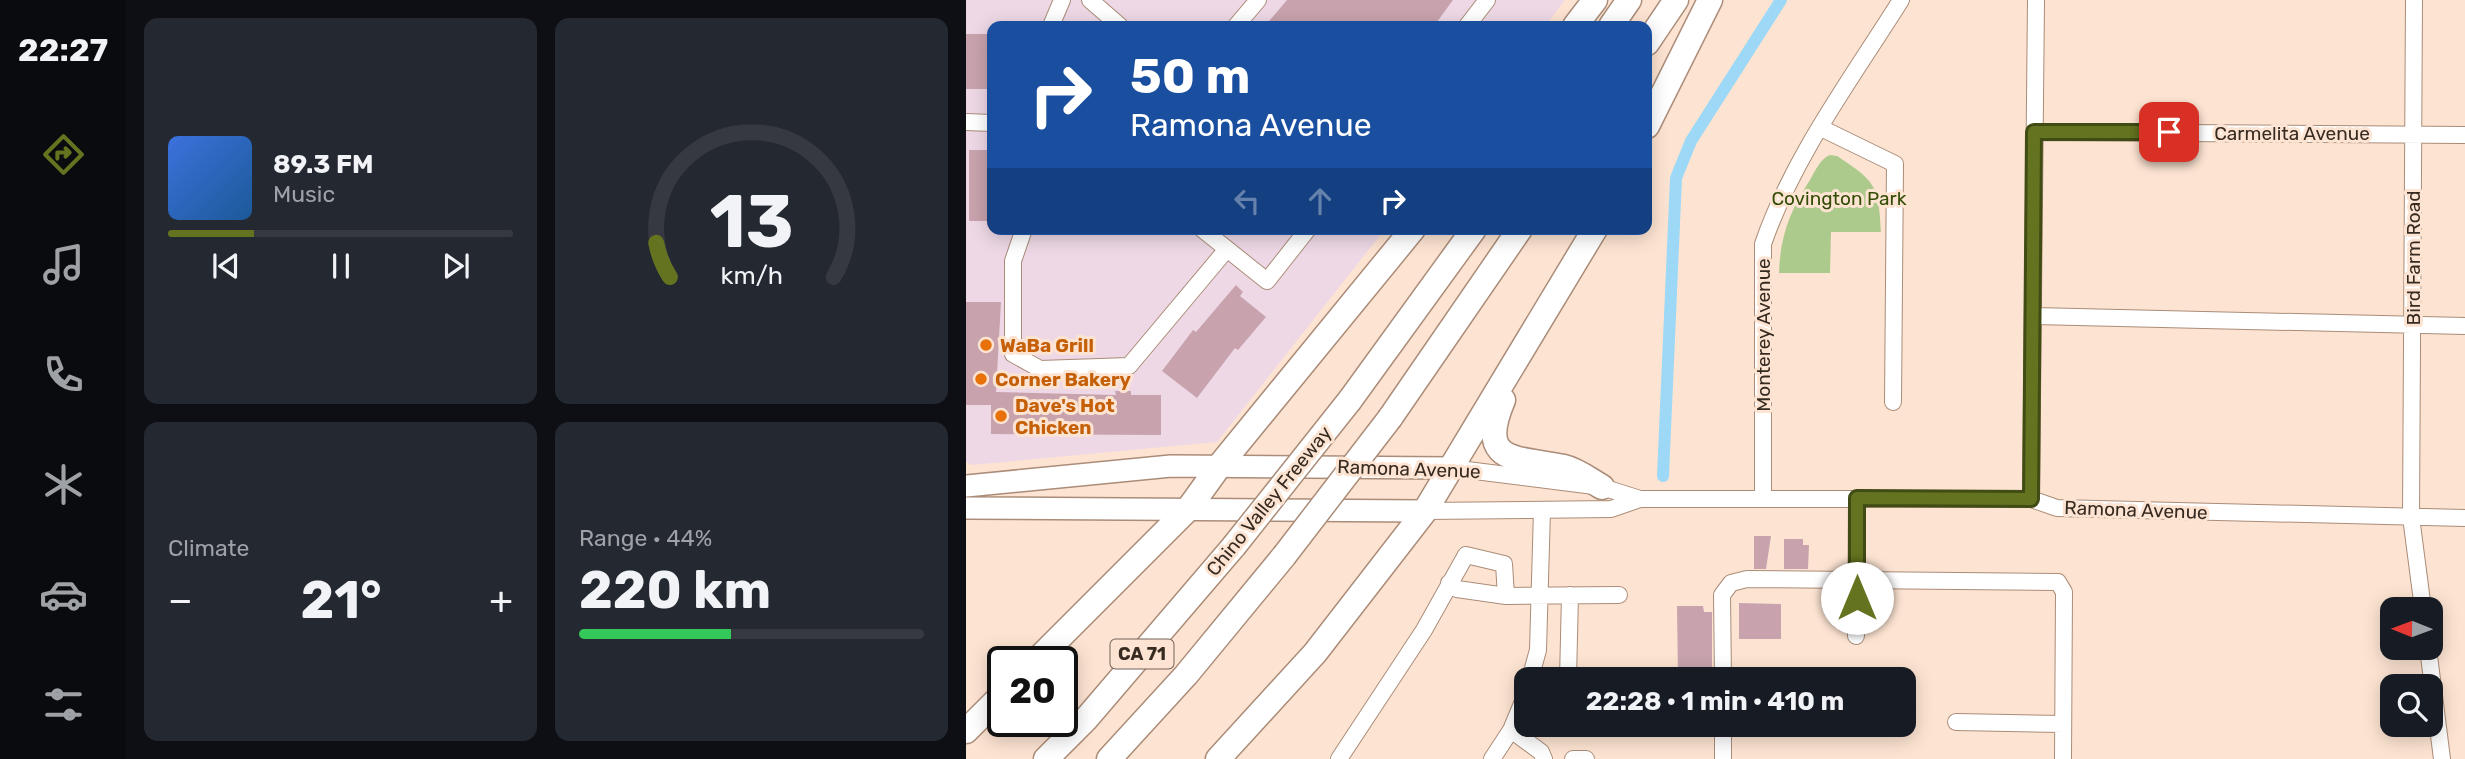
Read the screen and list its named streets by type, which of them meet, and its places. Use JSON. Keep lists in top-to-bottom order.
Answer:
{
  "streets": {
    "highway": ["Chino Valley Freeway", "CA 71"],
    "main road": ["Ramona Avenue"],
    "street": ["Carmelita Avenue", "Bird Farm Road", "Monterey Avenue"]
  },
  "crossings": [
    ["Carmelita Avenue", "Bird Farm Road"],
    ["Bird Farm Road", "Ramona Avenue"],
    ["Monterey Avenue", "Ramona Avenue"]
  ],
  "parks": ["Covington Park"],
  "places": ["WaBa Grill", "Corner Bakery", "Dave's Hot Chicken"],
  "north": "left",
  "page": {
    "tabs": "22:27",
    "turn": ["50 m", "Ramona Avenue"],
    "song": ["89.3 FM", "Music"],
    "tile": [
      "Climate",
      ["Range · 44%", "220 km"]
    ],
    "heat": ["−", "21°", "+"],
    "limit": "20",
    "trip": "22:28 · 1 min · 410 m",
    "gauge": ["13", "km/h"]
  }
}
